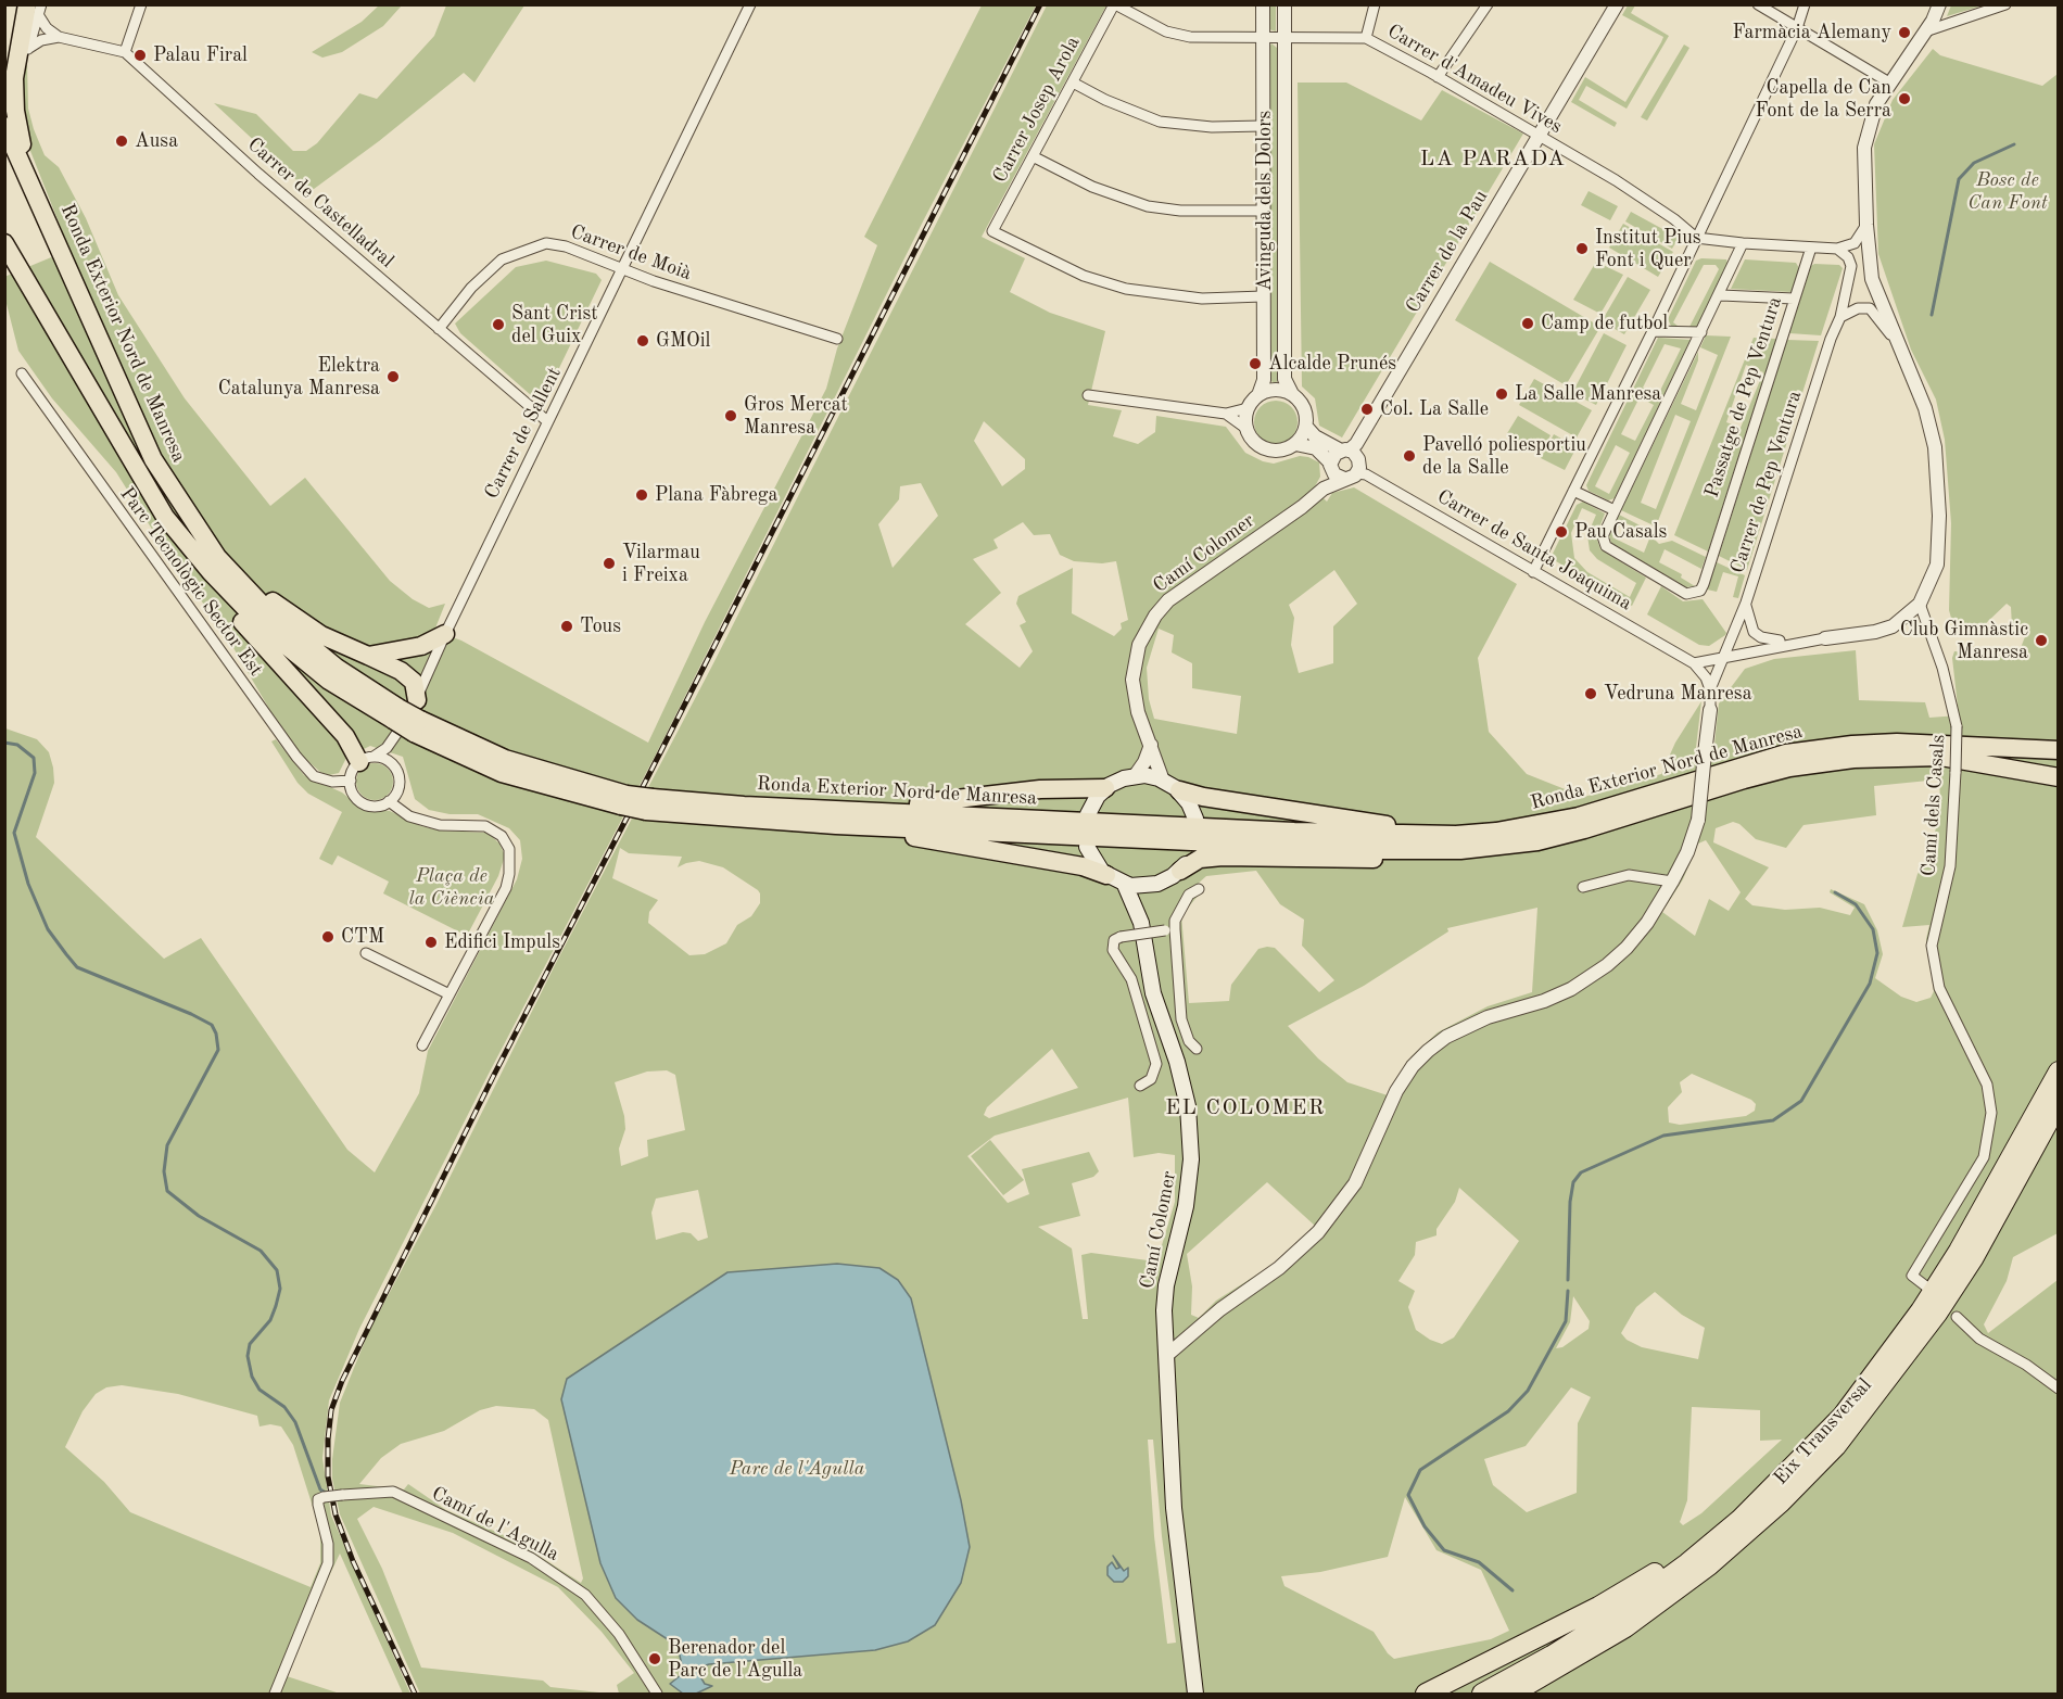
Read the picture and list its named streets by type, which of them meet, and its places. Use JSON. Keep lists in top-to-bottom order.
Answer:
{
  "streets": {
    "highway": ["Ronda Exterior Nord de Manresa", "Eix Transversal"],
    "main road": ["Camí Colomer"],
    "street": [
      "Carrer d'Amadeu Vives",
      "Carrer Josep Arola",
      "Avinguda dels Dolors",
      "Carrer de Castelladral",
      "Carrer de la Pau",
      "Carrer de Moià",
      "Passatge de Pep Ventura",
      "Carrer de Sallent",
      "Carrer de Pep Ventura",
      "Carrer de Santa Joaquima",
      "Parc Tecnològic Sector Est",
      "Camí dels Casals",
      "Camí de l'Agulla"
    ]
  },
  "crossings": [
    ["Carrer d'Amadeu Vives", "Carrer Josep Arola"],
    ["Carrer d'Amadeu Vives", "Avinguda dels Dolors"],
    ["Carrer d'Amadeu Vives", "Carrer de la Pau"],
    ["Carrer Josep Arola", "Avinguda dels Dolors"],
    ["Carrer de Castelladral", "Carrer de Moià"],
    ["Carrer de Castelladral", "Carrer de Sallent"],
    ["Carrer de la Pau", "Carrer de Santa Joaquima"],
    ["Carrer de la Pau", "Camí Colomer"],
    ["Carrer de Moià", "Carrer de Sallent"],
    ["Ronda Exterior Nord de Manresa", "Carrer de Sallent"],
    ["Carrer de Sallent", "Parc Tecnològic Sector Est"],
    ["Carrer de Pep Ventura", "Carrer de Santa Joaquima"],
    ["Carrer de Santa Joaquima", "Camí Colomer"]
  ],
  "districts": ["LA PARADA", "EL COLOMER"],
  "parks": ["Bosc de Can Font", "Plaça de la Ciència", "Parc de l'Agulla"],
  "places": [
    "Farmàcia Alemany",
    "Palau Firal",
    "Capella de Can Font de la Serra",
    "Ausa",
    "Institut Pius Font i Quer",
    "Camp de futbol",
    "Sant Crist del Guix",
    "GMOil",
    "Alcalde Prunés",
    "Elektra Catalunya Manresa",
    "La Salle Manresa",
    "Col. La Salle",
    "Gros Mercat Manresa",
    "Pavelló poliesportiu de la Salle",
    "Plana Fàbrega",
    "Pau Casals",
    "Vilarmau i Freixa",
    "Tous",
    "Club Gimnàstic Manresa",
    "Vedruna Manresa",
    "CTM",
    "Edifici Impuls",
    "Berenador del Parc de l'Agulla"
  ]
}
